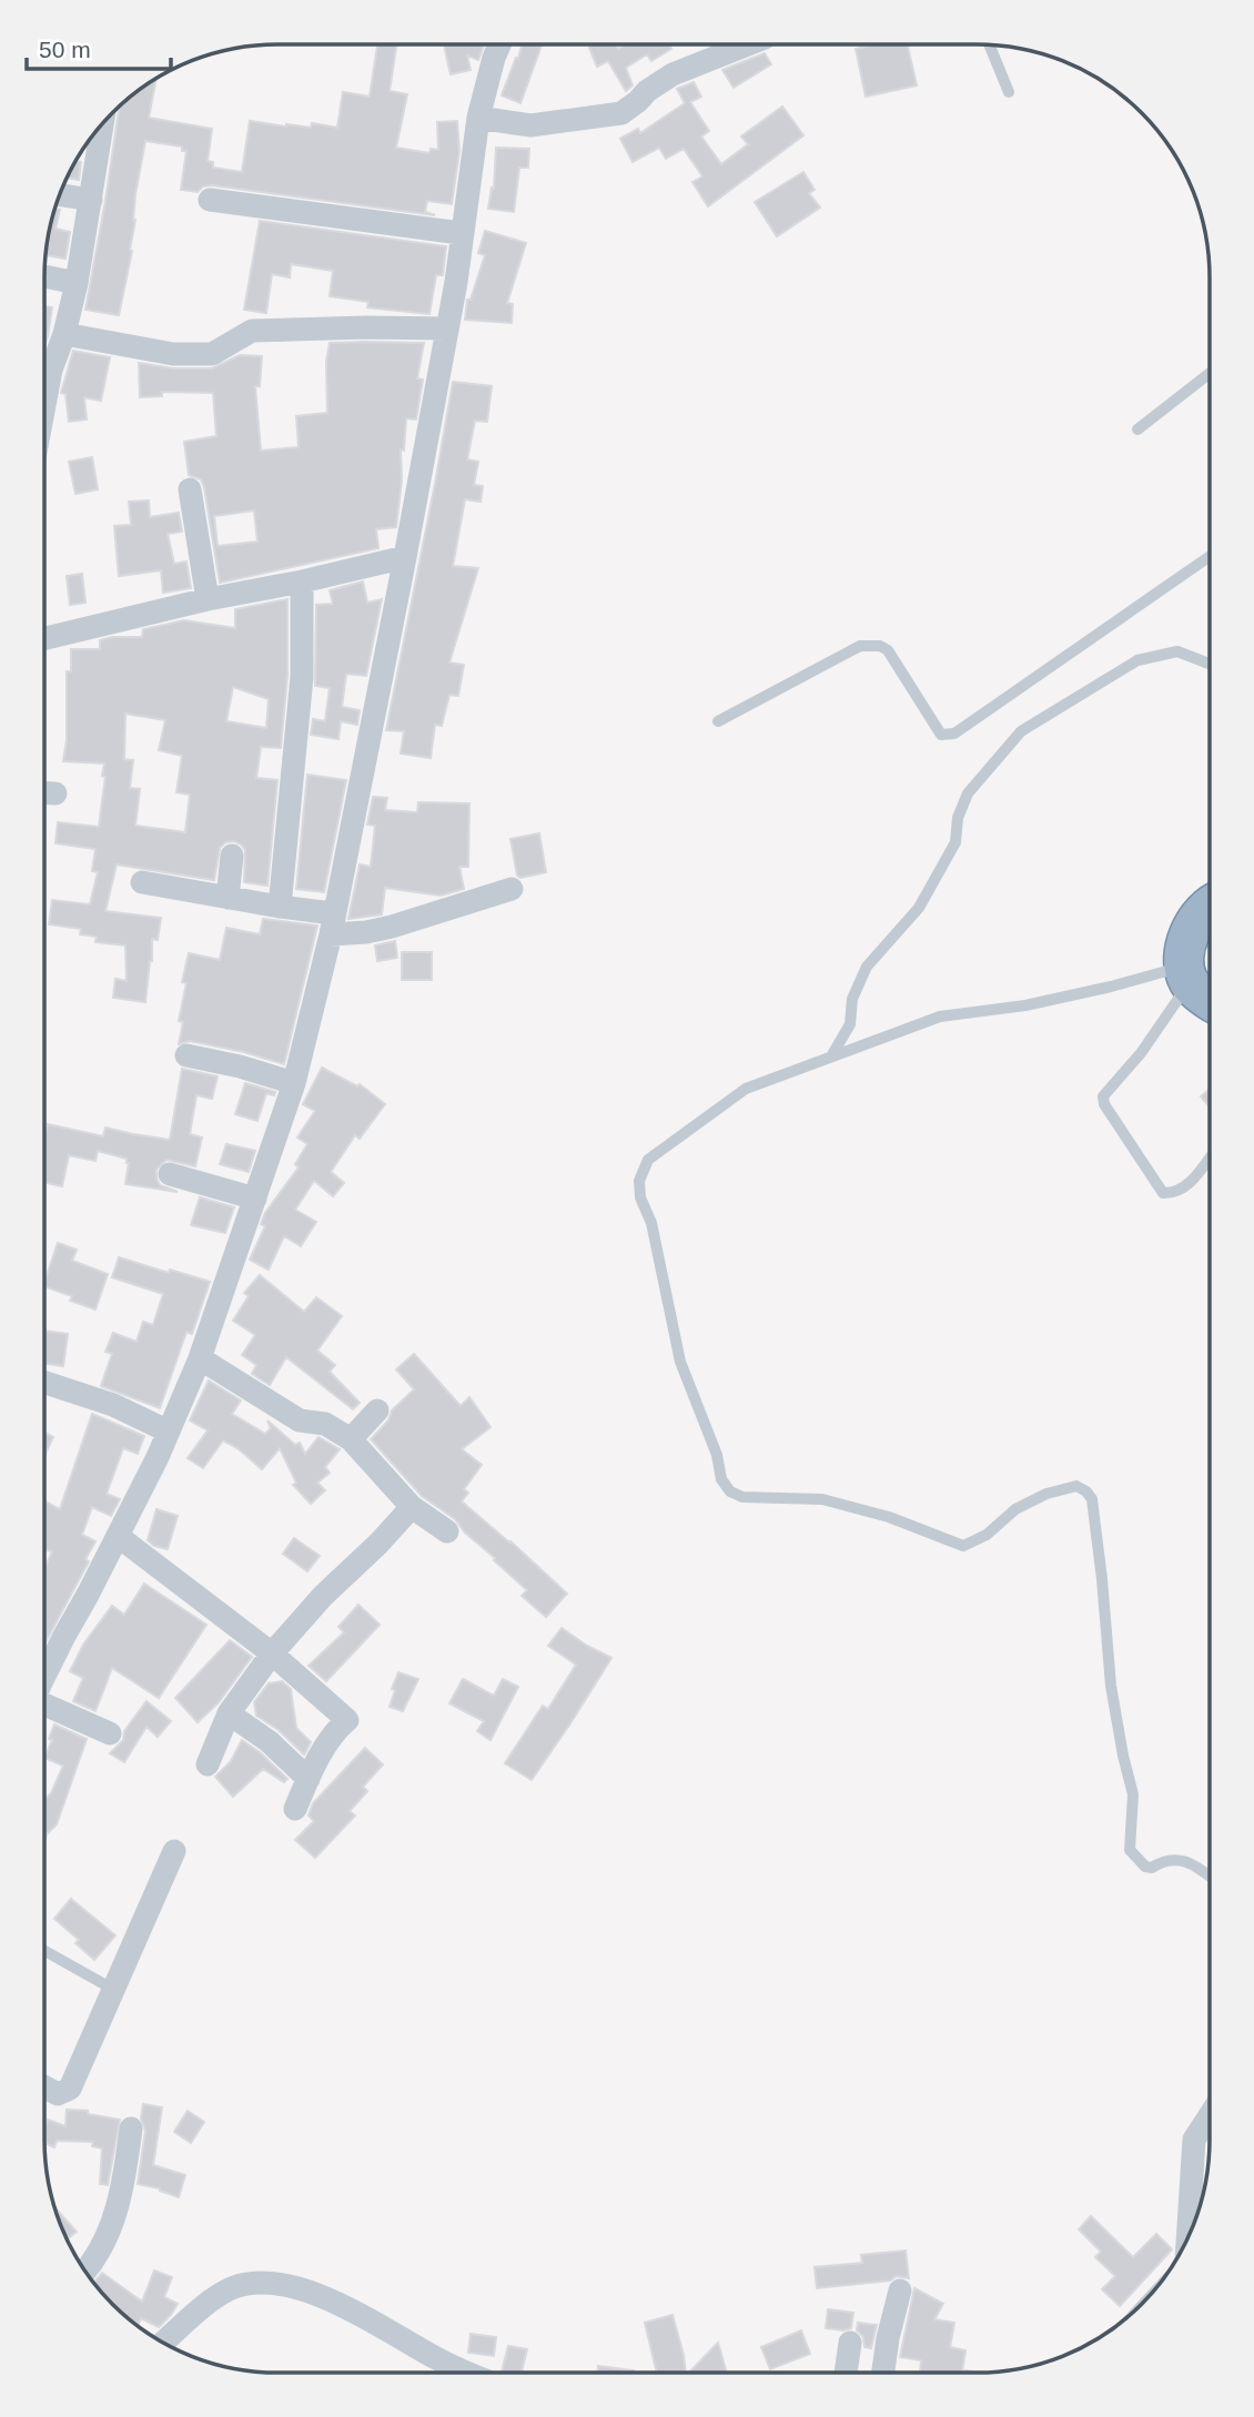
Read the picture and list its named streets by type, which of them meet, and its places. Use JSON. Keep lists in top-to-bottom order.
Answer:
{
  "scale_bar": "50 m"
}
